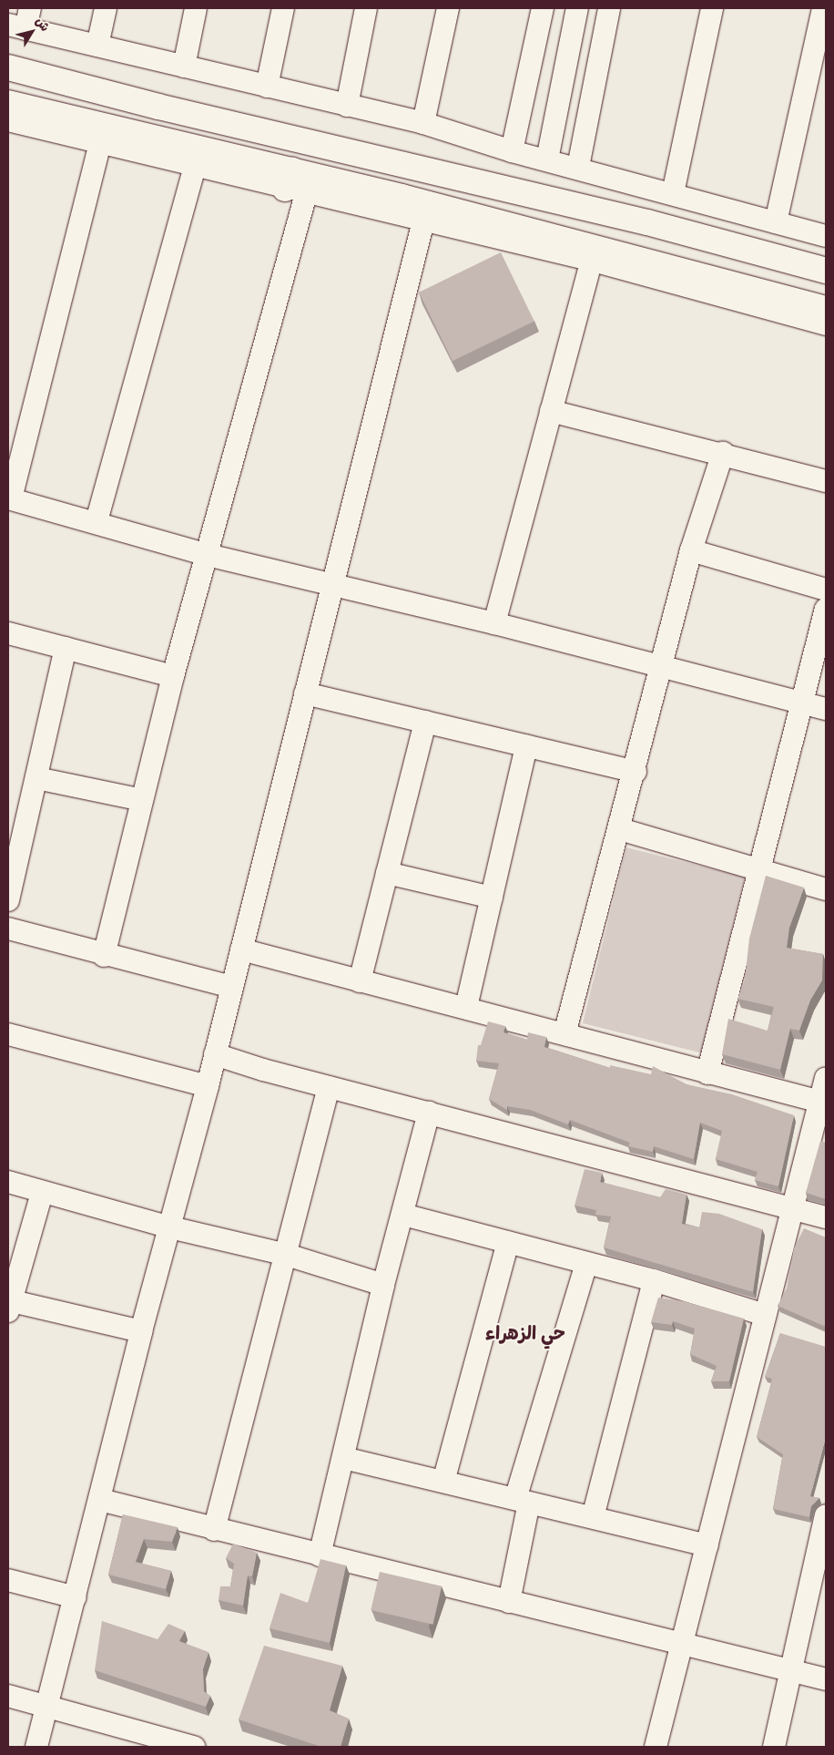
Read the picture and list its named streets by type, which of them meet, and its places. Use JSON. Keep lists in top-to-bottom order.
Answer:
{
  "districts": ["حي الزهراء"],
  "north": "top right"
}
